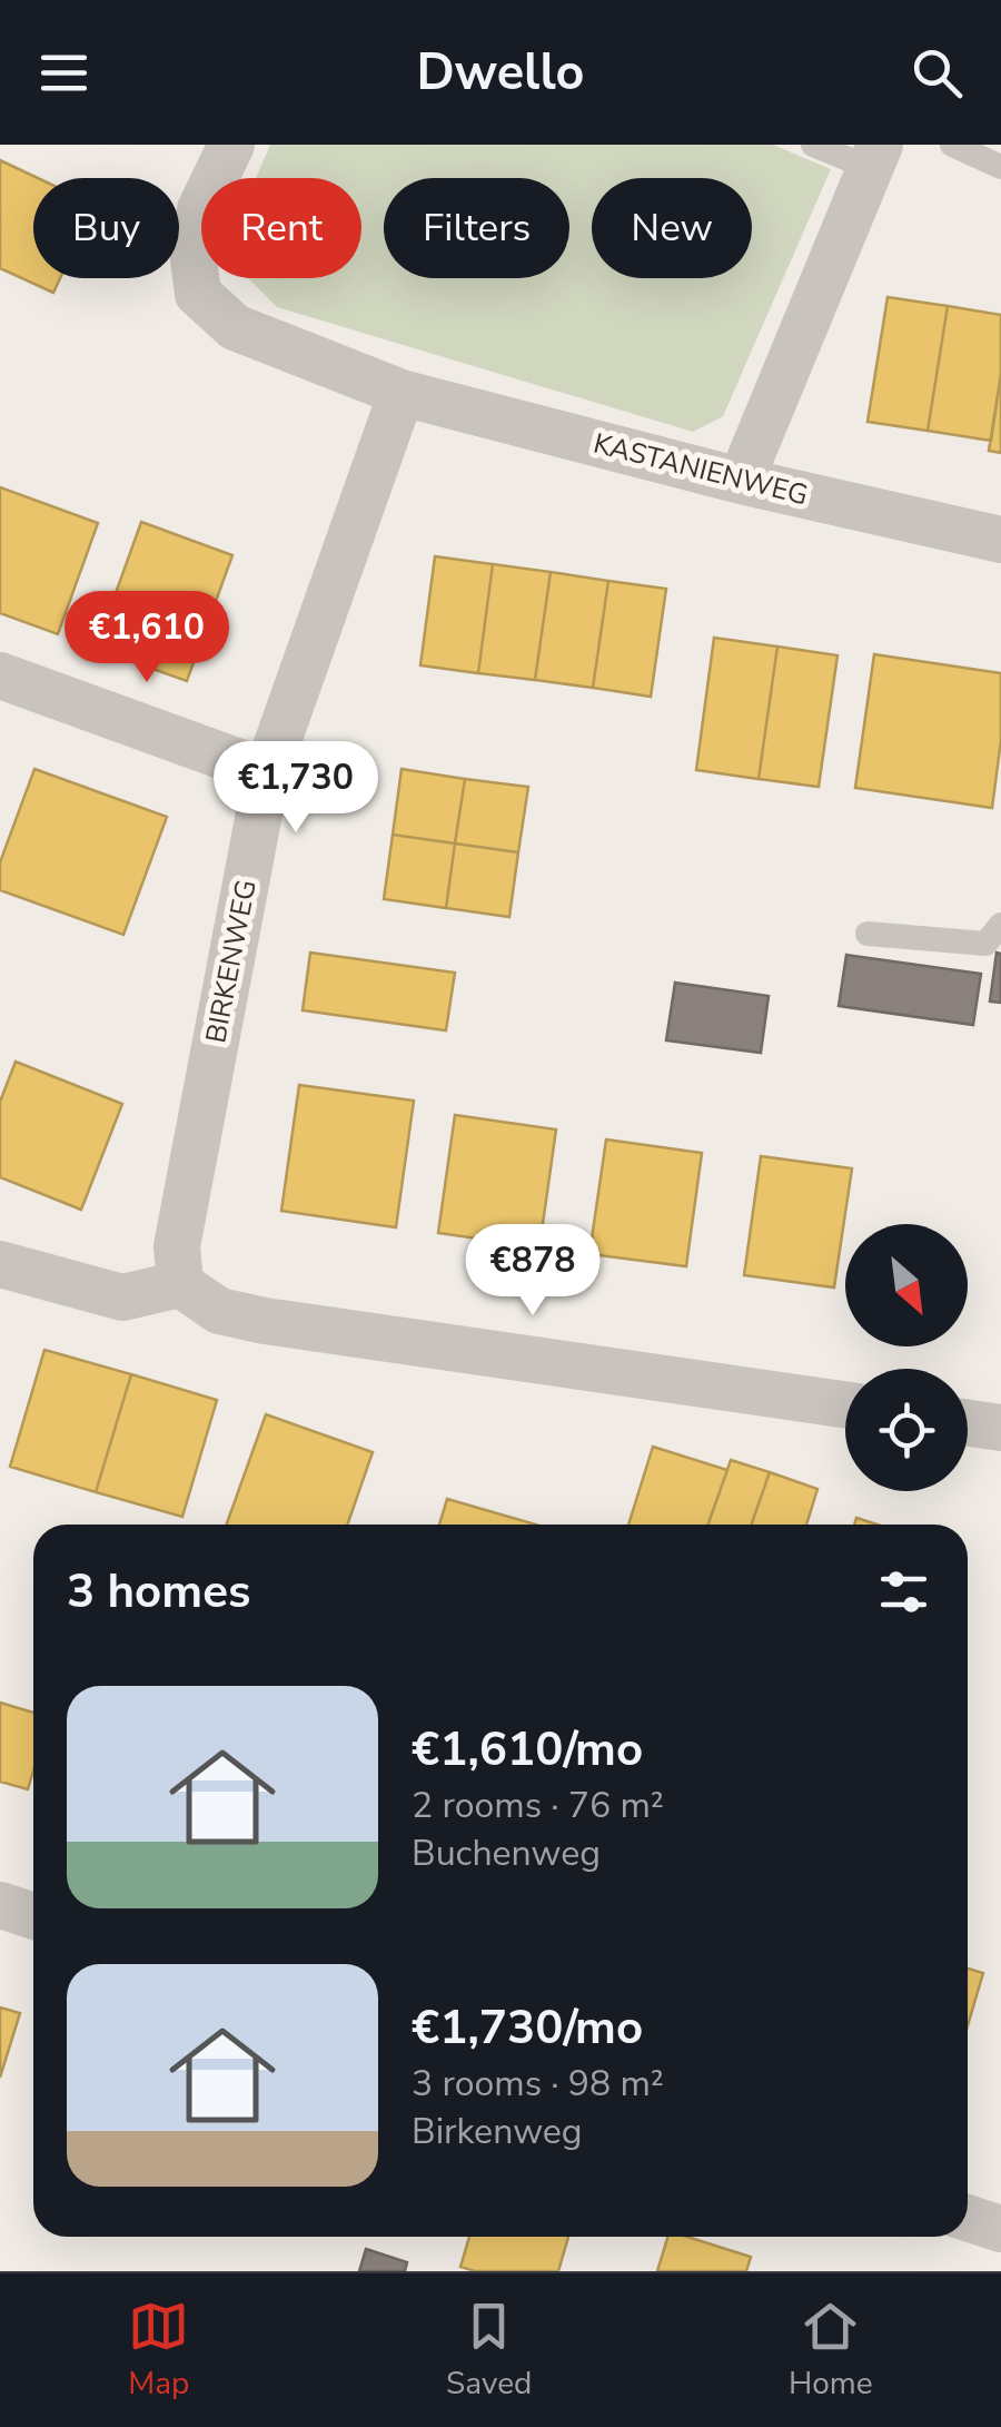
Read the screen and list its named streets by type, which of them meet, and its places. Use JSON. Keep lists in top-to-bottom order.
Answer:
{
  "streets": {
    "street": ["KASTANIENWEG", "BIRKENWEG"]
  },
  "crossings": [
    ["KASTANIENWEG", "BIRKENWEG"]
  ],
  "north": "bottom right",
  "page": {
    "header": "Dwello",
    "chip": [
      "Buy",
      "Rent",
      "Filters",
      "New"
    ],
    "price": ["€1,610", "€1,730", "€878"],
    "heading": "3 homes",
    "list": [
      {
        "name": "€1,610/mo",
        "note": "2 rooms · 76 m² · Buchenweg"
      },
      {
        "name": "€1,730/mo",
        "note": "3 rooms · 98 m² · Birkenweg"
      }
    ],
    "tabs": ["Map", "Saved", "Home"]
  }
}
